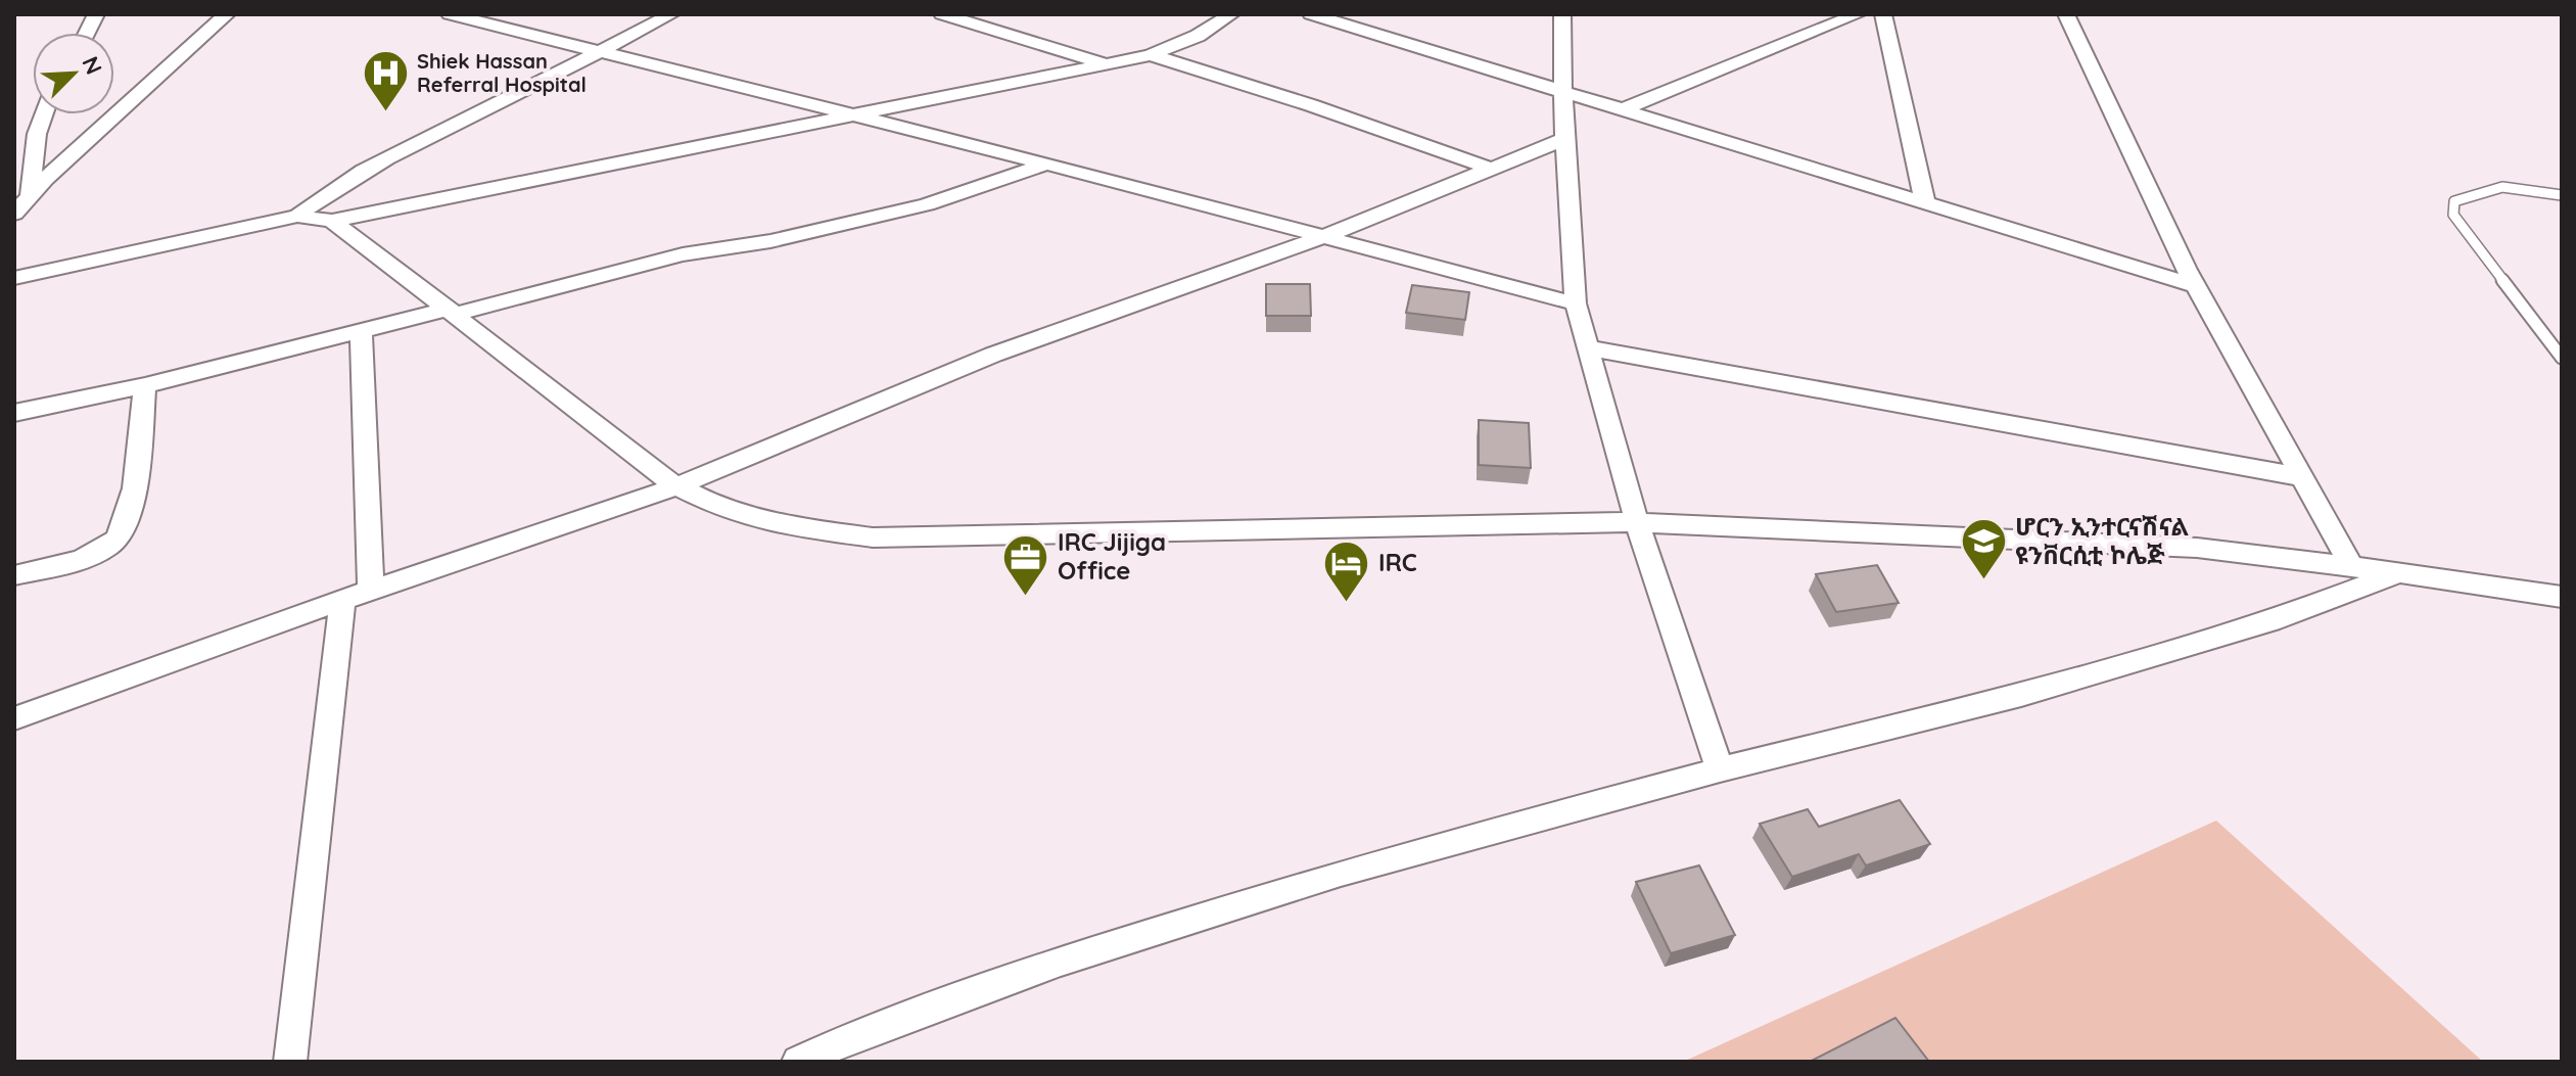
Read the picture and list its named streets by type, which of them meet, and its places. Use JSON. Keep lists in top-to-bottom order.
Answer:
{
  "places": {
    "hospital": ["Shiek Hassan Referral Hospital"],
    "school or university": ["ሆርን ኢንተርናሽናል ዩንቨርሲቲ ኮሌጅ"],
    "office": ["IRC Jijiga Office"],
    "hotel": ["IRC"]
  },
  "north": "top right"
}
